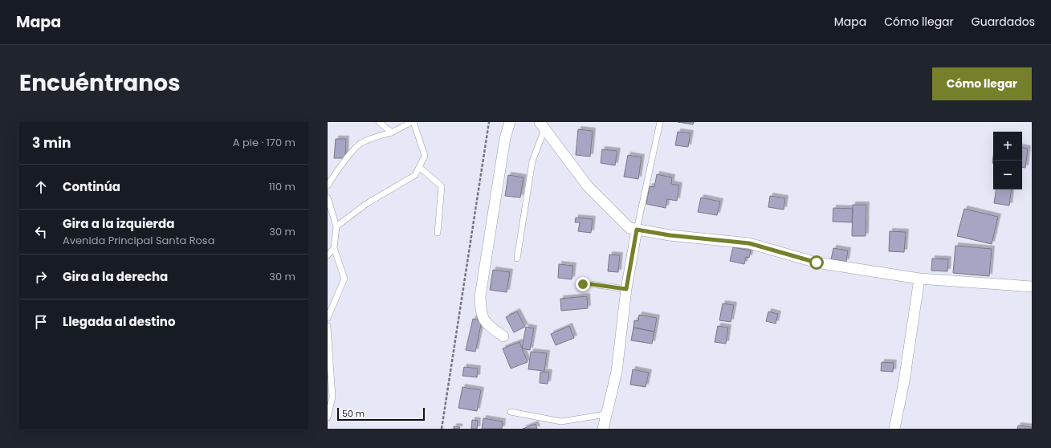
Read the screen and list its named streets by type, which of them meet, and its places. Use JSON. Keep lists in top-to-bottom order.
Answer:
{
  "scale_bar": "50 m",
  "page": {
    "header": "Mapa",
    "nav": ["Mapa", "Cómo llegar", "Guardados"],
    "title": "Encuéntranos",
    "buttons": "Cómo llegar",
    "heading": ["3 min", "A pie · 170 m"],
    "map_buttons": ["+", "−"],
    "list": [
      ["Continúa", "110 m"],
      ["Gira a la izquierda", "Avenida Principal Santa Rosa", "30 m"],
      ["Gira a la derecha", "30 m"],
      "Llegada al destino"
    ],
    "scale": "50 m"
  }
}
